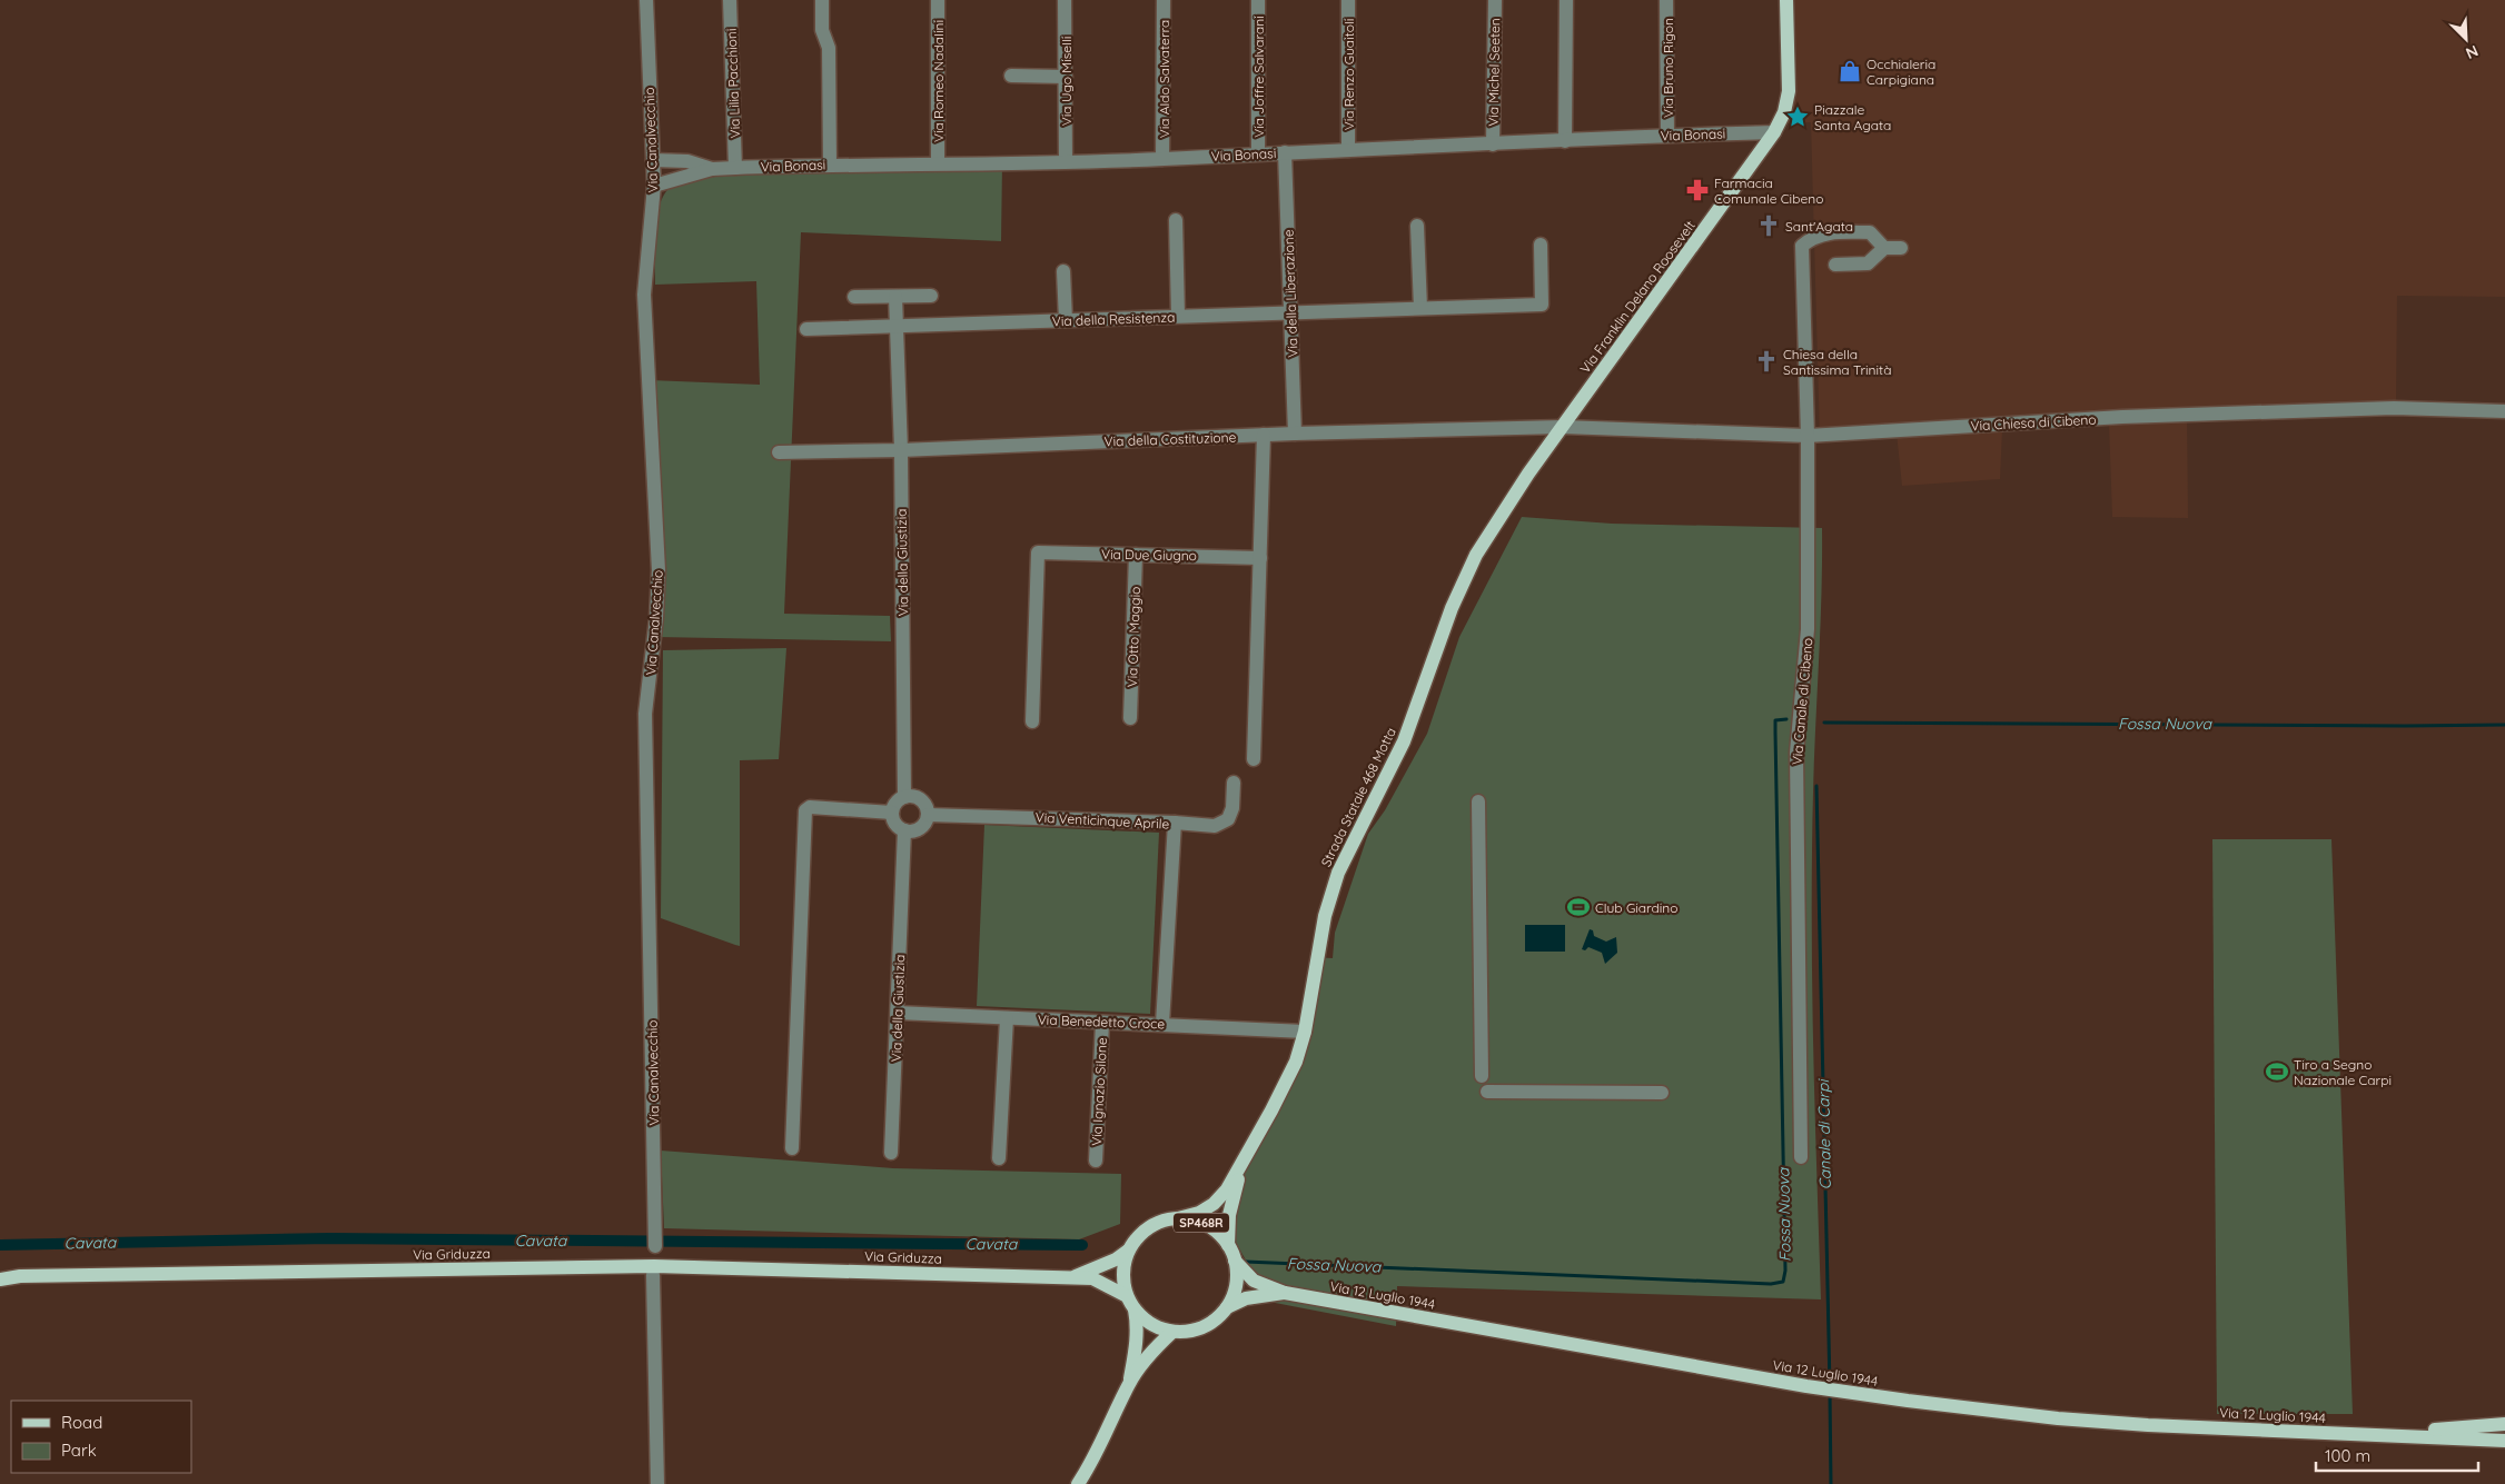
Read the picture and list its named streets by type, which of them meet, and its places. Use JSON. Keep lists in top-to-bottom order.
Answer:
{
  "streets": {
    "main road": [
      "Via Franklin Delano Roosevelt",
      "Strada Statale 468 Motta",
      "SP468R",
      "Via Griduzza",
      "Via 12 Luglio 1944"
    ],
    "street": [
      "Via Bruno Rigon",
      "Via Michel Seeten",
      "Via Renzo Guaitoli",
      "Via Joffre Salvarani",
      "Via Aldo Salvaterra",
      "Via Romeo Nadalini",
      "Via Ugo Miselli",
      "Via Lilia Pacchioni",
      "Via Bonasi",
      "Via Canalvecchio",
      "Via della Liberazione",
      "Via della Resistenza",
      "Via Chiesa di Cibeno",
      "Via della Costituzione",
      "Via Due Giugno",
      "Via della Giustizia",
      "Via Otto Maggio",
      "Via Canale di Cibeno",
      "Via Venticinque Aprile",
      "Via Benedetto Croce",
      "Via Ignazio Silone"
    ]
  },
  "crossings": [
    ["Via Bruno Rigon", "Via Bonasi"],
    ["Via Michel Seeten", "Via Bonasi"],
    ["Via Renzo Guaitoli", "Via Bonasi"],
    ["Via Joffre Salvarani", "Via Bonasi"],
    ["Via Aldo Salvaterra", "Via Bonasi"],
    ["Via Romeo Nadalini", "Via Bonasi"],
    ["Via Ugo Miselli", "Via Bonasi"],
    ["Via Lilia Pacchioni", "Via Bonasi"],
    ["Via Bonasi", "Via Canalvecchio"],
    ["Via Bonasi", "Via della Liberazione"],
    ["Via Bonasi", "Via Franklin Delano Roosevelt"],
    ["Via della Liberazione", "Via della Resistenza"],
    ["Via della Liberazione", "Via della Costituzione"],
    ["Via Franklin Delano Roosevelt", "Via Chiesa di Cibeno"],
    ["Via Franklin Delano Roosevelt", "Via della Costituzione"],
    ["Via Franklin Delano Roosevelt", "Strada Statale 468 Motta"],
    ["Via della Resistenza", "Via della Giustizia"],
    ["Via Chiesa di Cibeno", "Via della Costituzione"],
    ["Via Chiesa di Cibeno", "Via Canale di Cibeno"],
    ["Via Chiesa di Cibeno", "Strada Statale 468 Motta"],
    ["Via della Costituzione", "Via della Giustizia"],
    ["Via della Costituzione", "Strada Statale 468 Motta"],
    ["Via Due Giugno", "Via Otto Maggio"],
    ["Via della Giustizia", "Via Venticinque Aprile"],
    ["Via della Giustizia", "Via Benedetto Croce"],
    ["Strada Statale 468 Motta", "Via Benedetto Croce"],
    ["Via Venticinque Aprile", "Via Benedetto Croce"],
    ["Via Benedetto Croce", "Via Ignazio Silone"],
    ["SP468R", "Via Griduzza"]
  ],
  "water": ["Fossa Nuova", "Canale di Carpi", "Cavata"],
  "places": {
    "shop": ["Occhialeria Carpigiana"],
    "place": ["Piazzale Santa Agata"],
    "pharmacy": ["Farmacia Comunale Cibeno"],
    "church": ["Sant'Agata", "Chiesa della Santissima Trinità"],
    "sports": ["Club Giardino", "Tiro a Segno Nazionale Carpi"]
  },
  "legend": ["Road", "Park"],
  "scale_bar": "100 m",
  "north": "bottom right"
}
